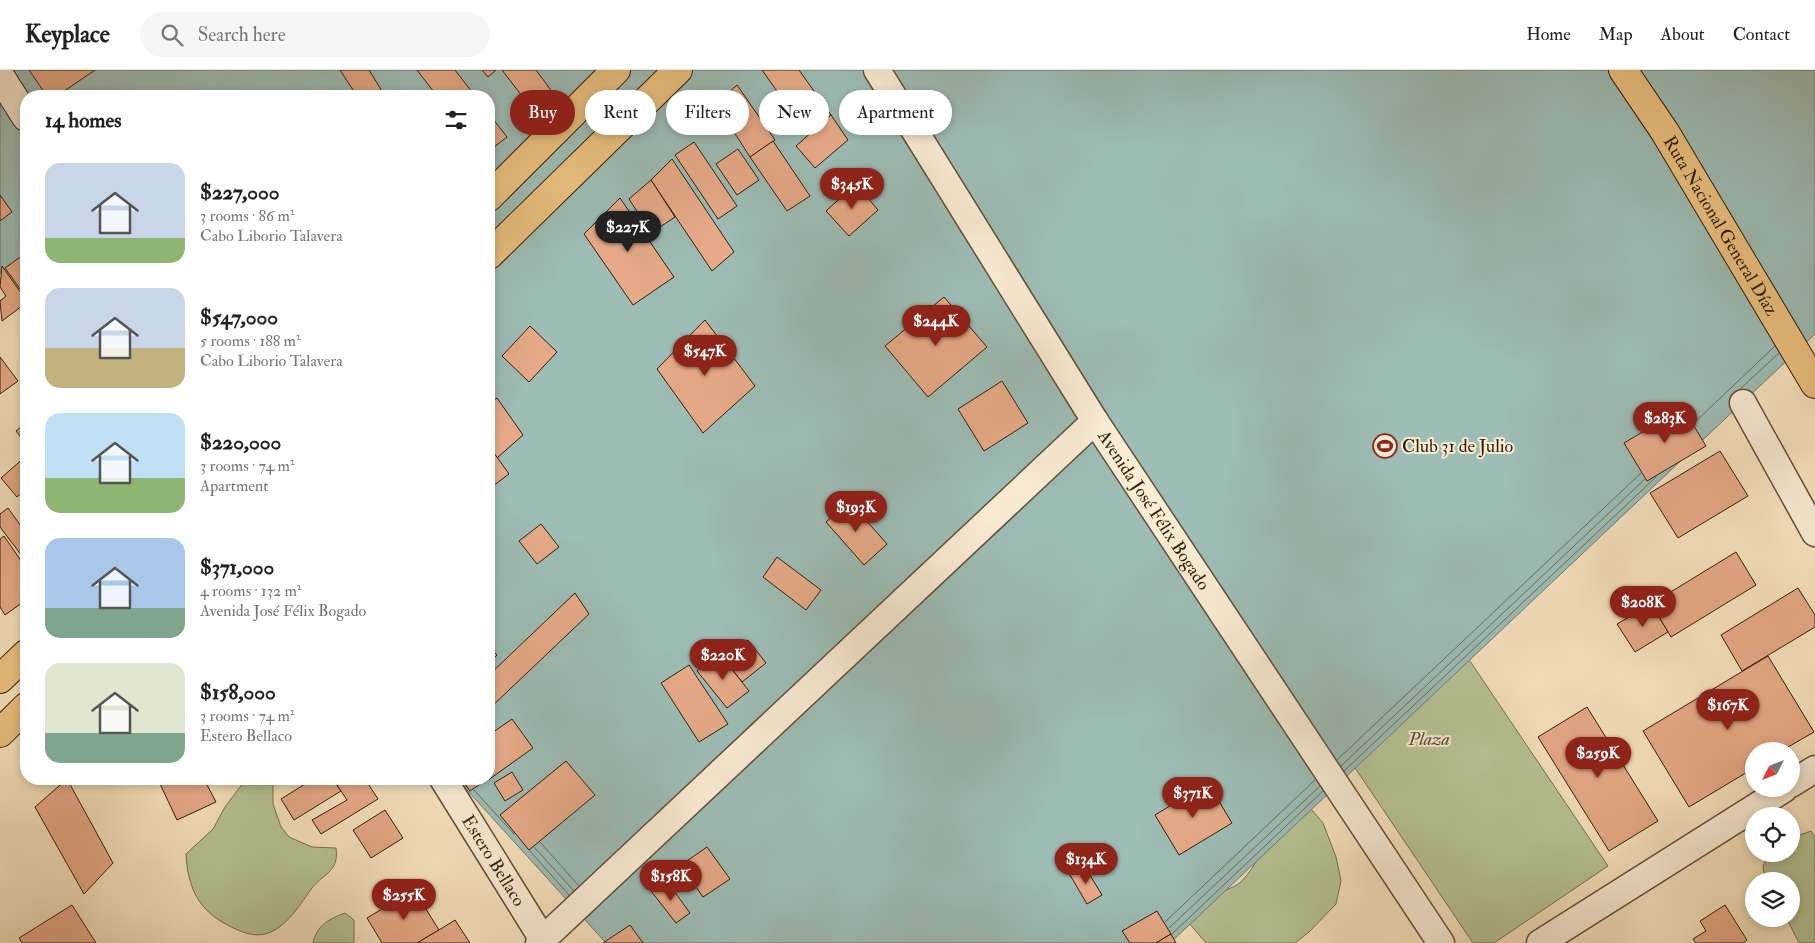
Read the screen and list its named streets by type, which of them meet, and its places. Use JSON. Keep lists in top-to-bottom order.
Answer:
{
  "streets": {
    "highway": ["Ruta Nacional General Díaz"],
    "street": ["Avenida José Félix Bogado", "Estero Bellaco"]
  },
  "parks": ["Plaza"],
  "places": {
    "sports": ["Club 31 de Julio"]
  },
  "north": "bottom left",
  "page": {
    "header": "Keyplace",
    "search": "Search here",
    "nav": [
      "Home",
      "Map",
      "About",
      "Contact"
    ],
    "chip": [
      "Buy",
      "Rent",
      "Filters",
      "New",
      "Apartment"
    ],
    "heading": "14 homes",
    "list": [
      {
        "name": "$227,000",
        "note": "3 rooms · 86 m² · Cabo Liborio Talavera"
      },
      {
        "name": "$547,000",
        "note": "5 rooms · 188 m² · Cabo Liborio Talavera"
      },
      {
        "name": "$220,000",
        "note": "3 rooms · 74 m² · Apartment"
      },
      {
        "name": "$371,000",
        "note": "4 rooms · 132 m² · Avenida José Félix Bogado"
      },
      {
        "name": "$158,000",
        "note": "3 rooms · 74 m² · Estero Bellaco"
      }
    ],
    "price": [
      "$345K",
      "$227K",
      "$244K",
      "$547K",
      "$283K",
      "$193K",
      "$208K",
      "$220K",
      "$167K",
      "$259K",
      "$371K",
      "$134K",
      "$158K",
      "$255K"
    ]
  }
}
